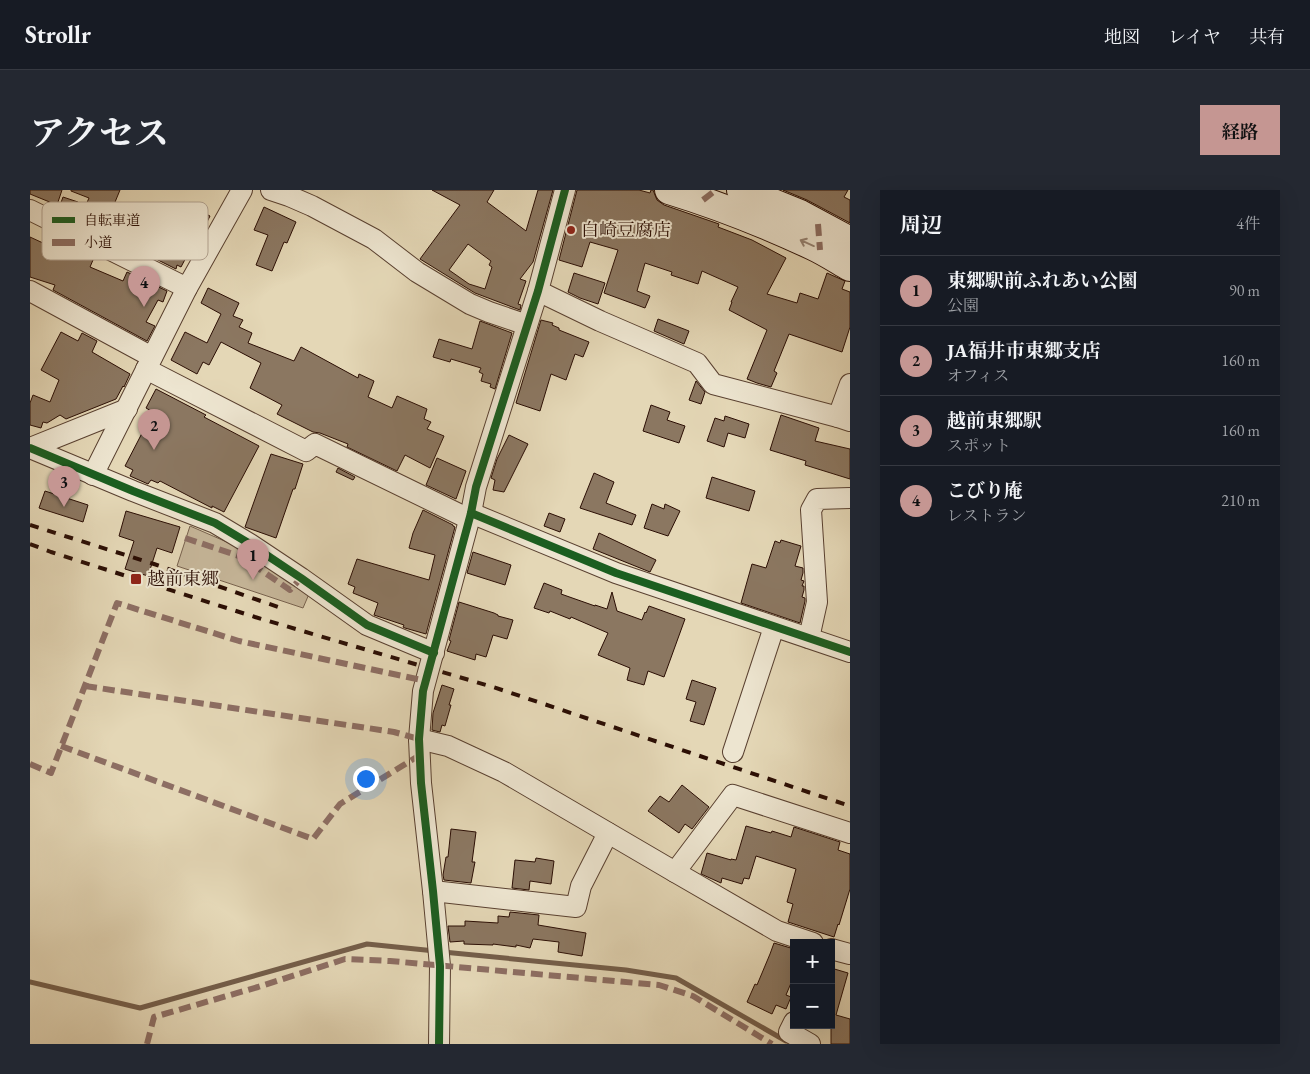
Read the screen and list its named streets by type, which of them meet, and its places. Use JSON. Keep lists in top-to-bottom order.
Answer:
{
  "places": {
    "other": ["白崎豆腐店"],
    "transit": ["越前東郷"]
  },
  "legend": ["自転車道", "小道"],
  "page": {
    "header": "Strollr",
    "nav": ["地図", "レイヤ", "共有"],
    "title": "アクセス",
    "buttons": "経路",
    "heading": ["周辺", "4件"],
    "list": [
      {
        "mark": "1",
        "name": "東郷駅前ふれあい公園",
        "note": "公園",
        "value": "90 m"
      },
      {
        "mark": "2",
        "name": "JA福井市東郷支店",
        "note": "オフィス",
        "value": "160 m"
      },
      {
        "mark": "3",
        "name": "越前東郷駅",
        "note": "スポット",
        "value": "160 m"
      },
      {
        "mark": "4",
        "name": "こびり庵",
        "note": "レストラン",
        "value": "210 m"
      }
    ],
    "pins": [
      "4",
      "2",
      "3",
      "1"
    ],
    "map_buttons": ["+", "−"]
  }
}
